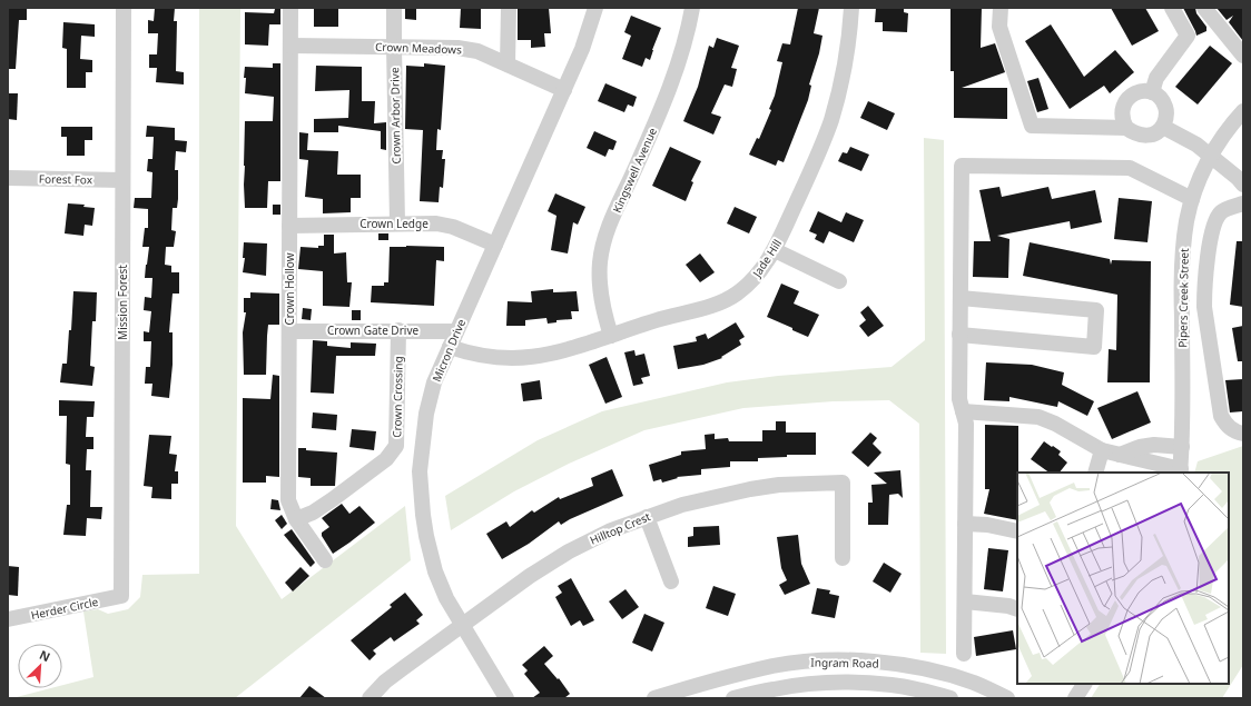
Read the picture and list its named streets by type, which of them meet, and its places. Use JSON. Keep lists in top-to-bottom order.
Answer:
{
  "streets": {
    "street": [
      "Crown Meadows",
      "Crown Arbor Drive",
      "Kingswell Avenue",
      "Forest Fox",
      "Crown Ledge",
      "Jade Hill",
      "Crown Hollow",
      "Pipers Creek Street",
      "Mission Forest",
      "Crown Gate Drive",
      "Micron Drive",
      "Crown Crossing",
      "Hilltop Crest",
      "Herder Circle",
      "Ingram Road"
    ]
  },
  "crossings": [
    ["Crown Meadows", "Crown Arbor Drive"],
    ["Crown Meadows", "Crown Hollow"],
    ["Crown Meadows", "Micron Drive"],
    ["Crown Arbor Drive", "Crown Ledge"],
    ["Kingswell Avenue", "Jade Hill"],
    ["Forest Fox", "Mission Forest"],
    ["Crown Ledge", "Crown Hollow"],
    ["Crown Ledge", "Micron Drive"],
    ["Jade Hill", "Micron Drive"],
    ["Crown Hollow", "Crown Gate Drive"],
    ["Crown Hollow", "Crown Crossing"],
    ["Mission Forest", "Herder Circle"],
    ["Crown Gate Drive", "Micron Drive"],
    ["Crown Gate Drive", "Crown Crossing"],
    ["Micron Drive", "Hilltop Crest"]
  ],
  "north": "top right"
}
